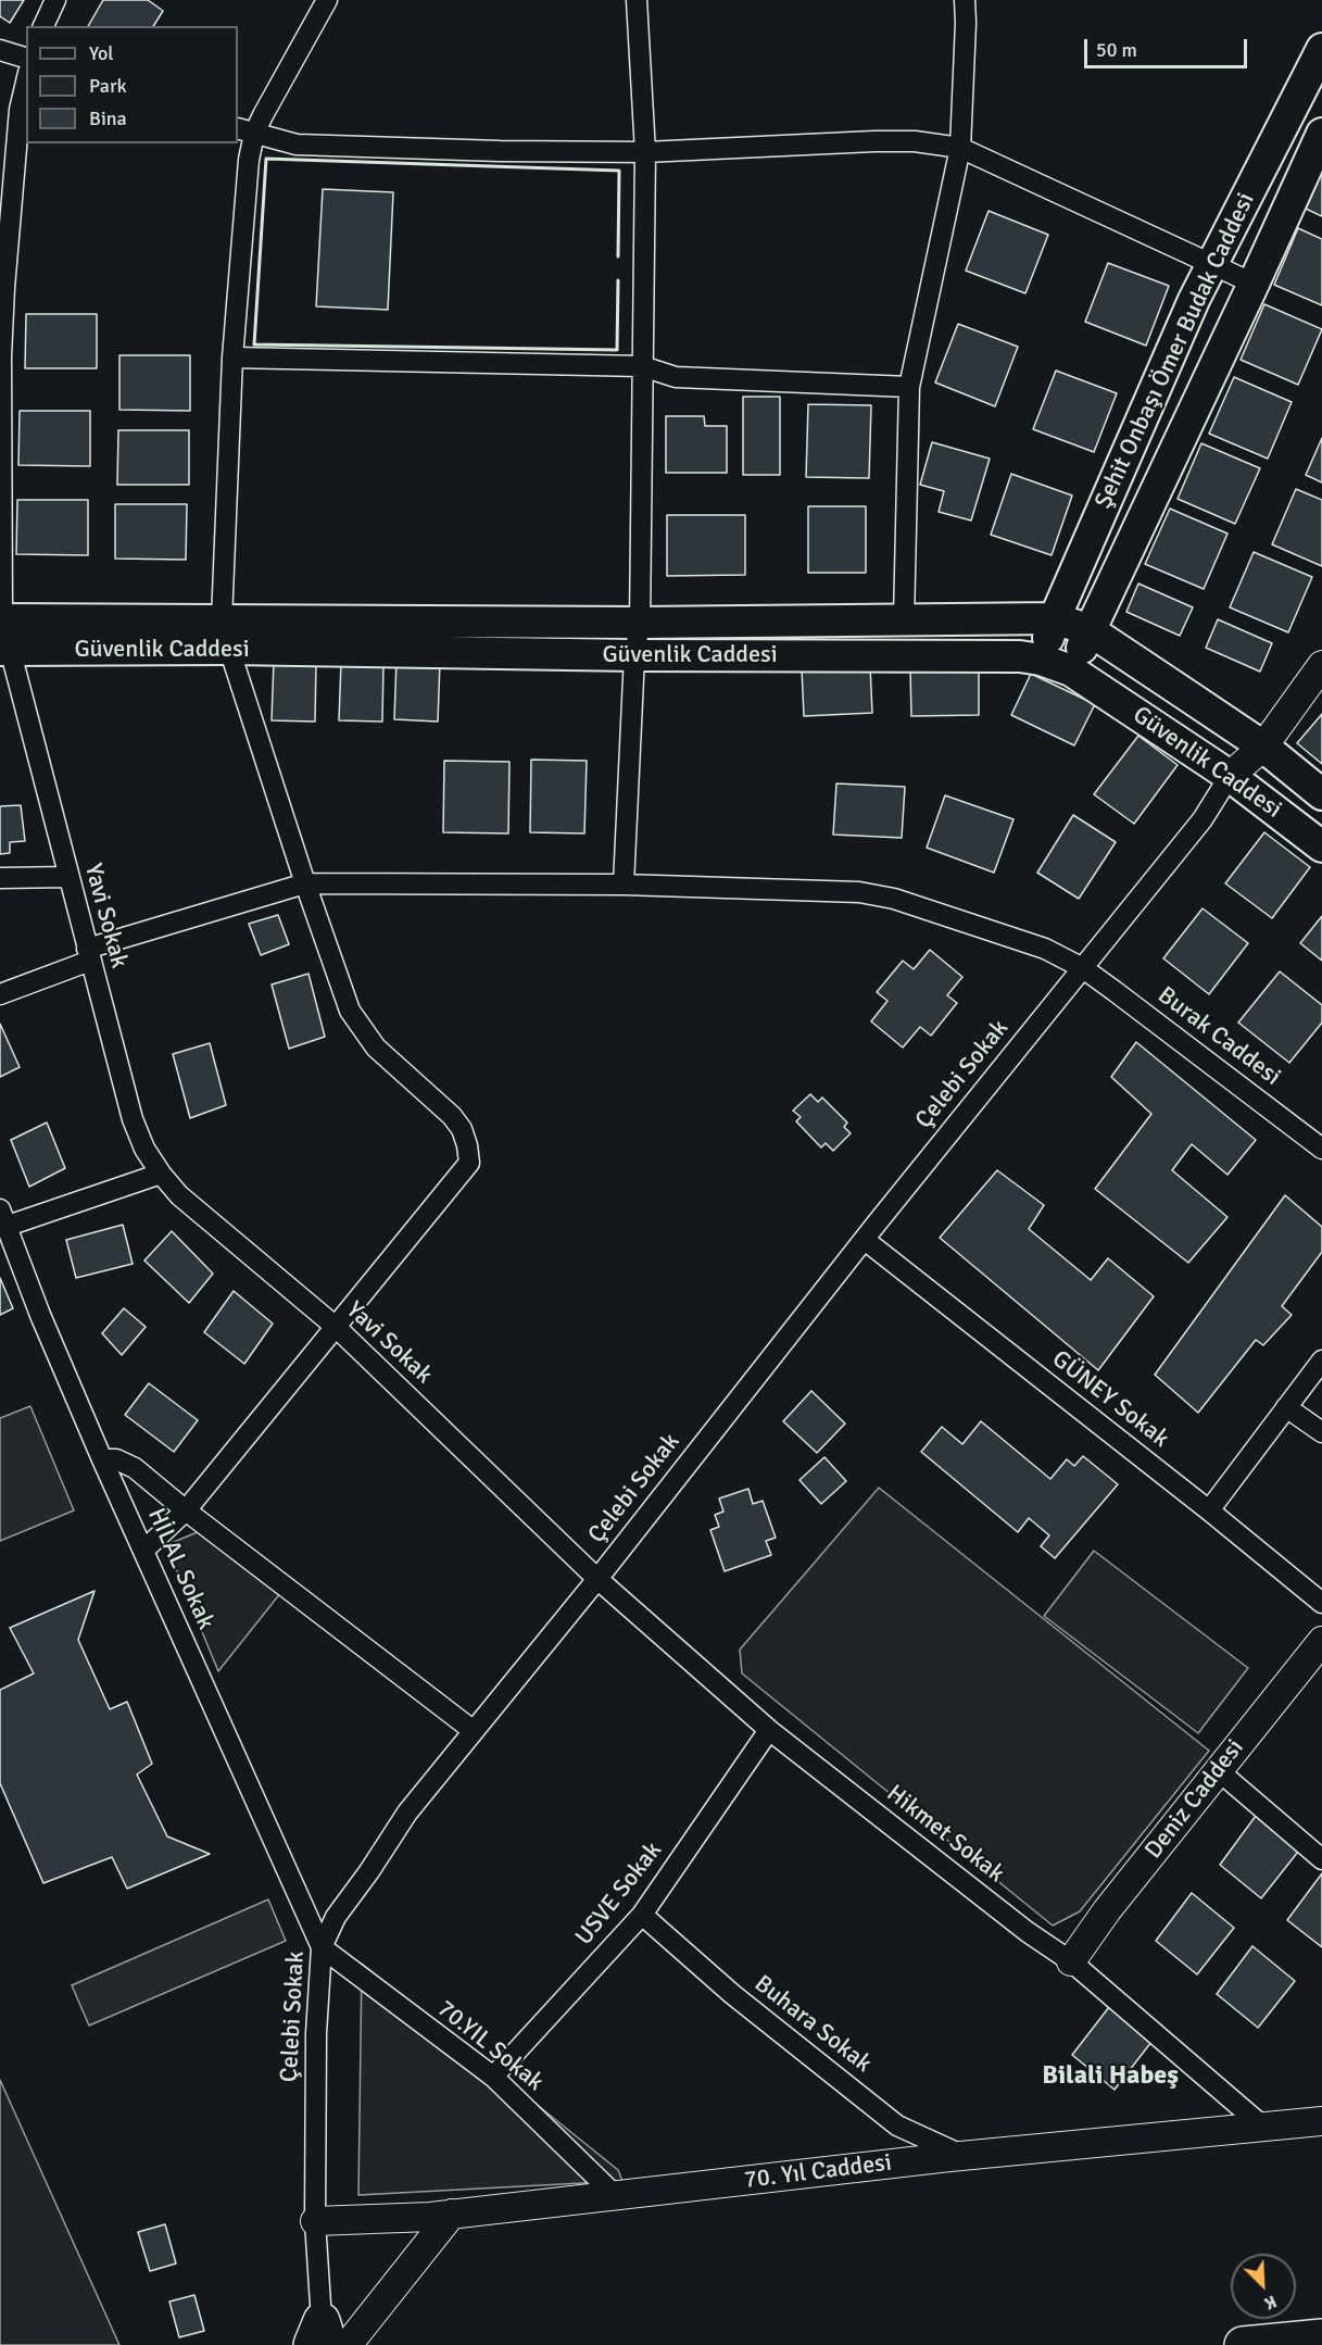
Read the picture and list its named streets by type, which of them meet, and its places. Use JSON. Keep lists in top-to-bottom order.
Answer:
{
  "streets": {
    "main road": ["Şehit Onbaşı Ömer Budak Caddesi", "Güvenlik Caddesi"],
    "street": [
      "Yavi Sokak",
      "Burak Caddesi",
      "Çelebi Sokak",
      "GÜNEY Sokak",
      "HİLAL Sokak",
      "Deniz Caddesi",
      "Hikmet Sokak",
      "USVE Sokak",
      "Buhara Sokak",
      "70.YIL Sokak",
      "70. Yıl Caddesi"
    ]
  },
  "crossings": [
    ["Şehit Onbaşı Ömer Budak Caddesi", "Güvenlik Caddesi"],
    ["Güvenlik Caddesi", "Yavi Sokak"],
    ["Güvenlik Caddesi", "Çelebi Sokak"],
    ["Yavi Sokak", "Burak Caddesi"],
    ["Yavi Sokak", "Çelebi Sokak"],
    ["Yavi Sokak", "Hikmet Sokak"],
    ["Burak Caddesi", "Çelebi Sokak"],
    ["Çelebi Sokak", "GÜNEY Sokak"],
    ["Çelebi Sokak", "HİLAL Sokak"],
    ["Çelebi Sokak", "Hikmet Sokak"],
    ["Çelebi Sokak", "70.YIL Sokak"],
    ["Çelebi Sokak", "70. Yıl Caddesi"],
    ["HİLAL Sokak", "70.YIL Sokak"],
    ["Deniz Caddesi", "Hikmet Sokak"],
    ["Hikmet Sokak", "USVE Sokak"],
    ["Hikmet Sokak", "70. Yıl Caddesi"],
    ["USVE Sokak", "Buhara Sokak"],
    ["USVE Sokak", "70.YIL Sokak"],
    ["Buhara Sokak", "70. Yıl Caddesi"],
    ["70.YIL Sokak", "70. Yıl Caddesi"]
  ],
  "districts": ["Bilali Habeş"],
  "legend": ["Yol", "Park", "Bina"],
  "scale_bar": "50 m",
  "north": "bottom right"
}
